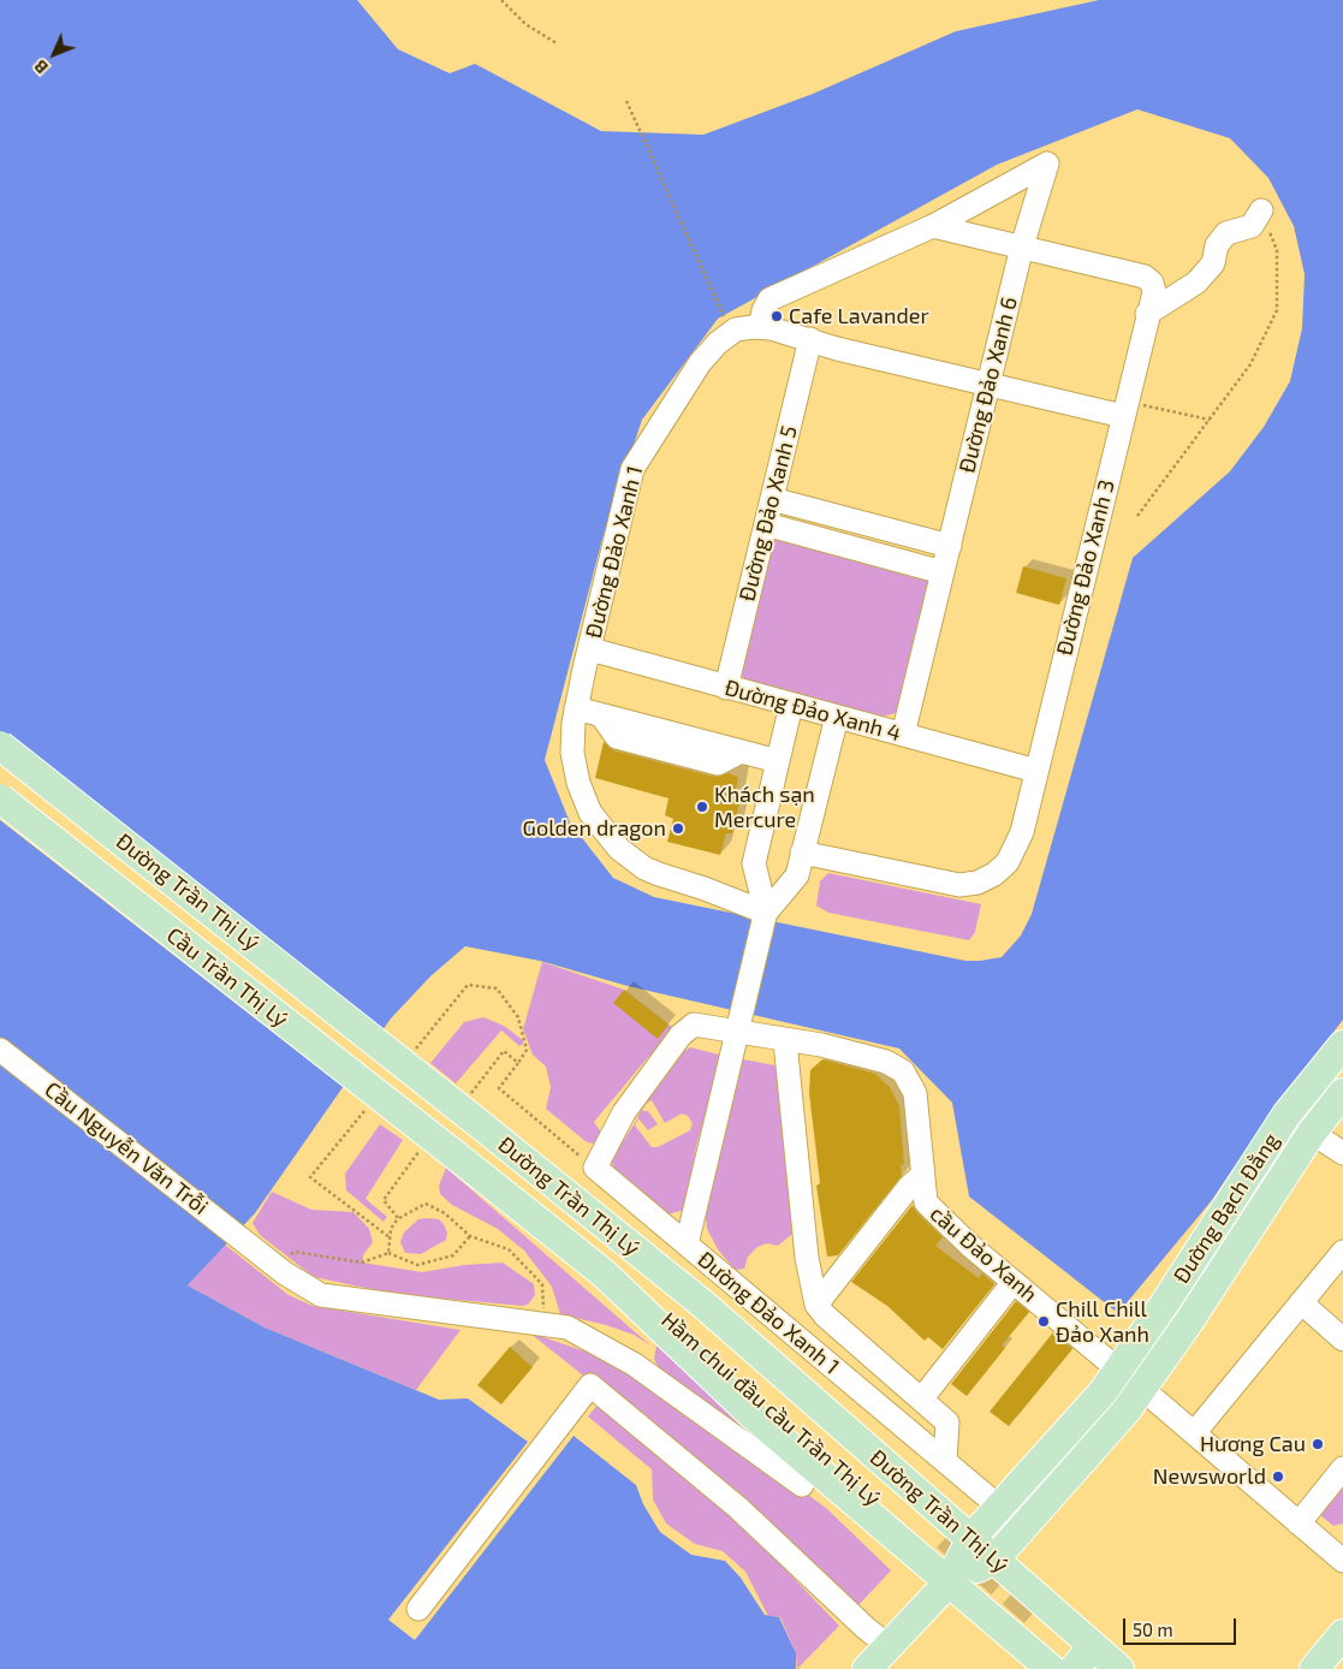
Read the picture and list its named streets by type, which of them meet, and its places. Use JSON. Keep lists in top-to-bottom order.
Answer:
{
  "streets": {
    "main road": [
      "Đường Trần Thị Lý",
      "Cầu Trần Thị Lý",
      "Đường Bạch Đằng",
      "Hầm chui đầu cầu Trần Thị Lý"
    ],
    "street": [
      "Đường Đảo Xanh 6",
      "Đường Đảo Xanh 5",
      "Đường Đảo Xanh 1",
      "Đường Đảo Xanh 3",
      "Đường Đảo Xanh 4",
      "Cầu Nguyễn Văn Trỗi",
      "cầu Đảo Xanh"
    ]
  },
  "crossings": [
    ["Đường Đảo Xanh 6", "Đường Đảo Xanh 1"],
    ["Đường Đảo Xanh 6", "Đường Đảo Xanh 3"],
    ["Đường Đảo Xanh 6", "Đường Đảo Xanh 4"],
    ["Đường Đảo Xanh 5", "Đường Đảo Xanh 1"],
    ["Đường Đảo Xanh 5", "Đường Đảo Xanh 4"],
    ["Đường Đảo Xanh 1", "Đường Đảo Xanh 3"],
    ["Đường Đảo Xanh 1", "Đường Đảo Xanh 4"],
    ["Đường Đảo Xanh 1", "Đường Bạch Đằng"],
    ["Đường Đảo Xanh 1", "cầu Đảo Xanh"],
    ["Đường Đảo Xanh 3", "Đường Đảo Xanh 4"],
    ["Đường Trần Thị Lý", "Cầu Trần Thị Lý"],
    ["Đường Trần Thị Lý", "Đường Bạch Đằng"],
    ["Đường Trần Thị Lý", "Hầm chui đầu cầu Trần Thị Lý"],
    ["Đường Bạch Đằng", "cầu Đảo Xanh"],
    ["Đường Bạch Đằng", "Hầm chui đầu cầu Trần Thị Lý"]
  ],
  "places": [
    "Cafe Lavander",
    "Khách sạn Mercure",
    "Golden dragon",
    "Chill Chill Đảo Xanh",
    "Hương Cau",
    "Newsworld"
  ],
  "scale_bar": "50 m",
  "north": "bottom left"
}
